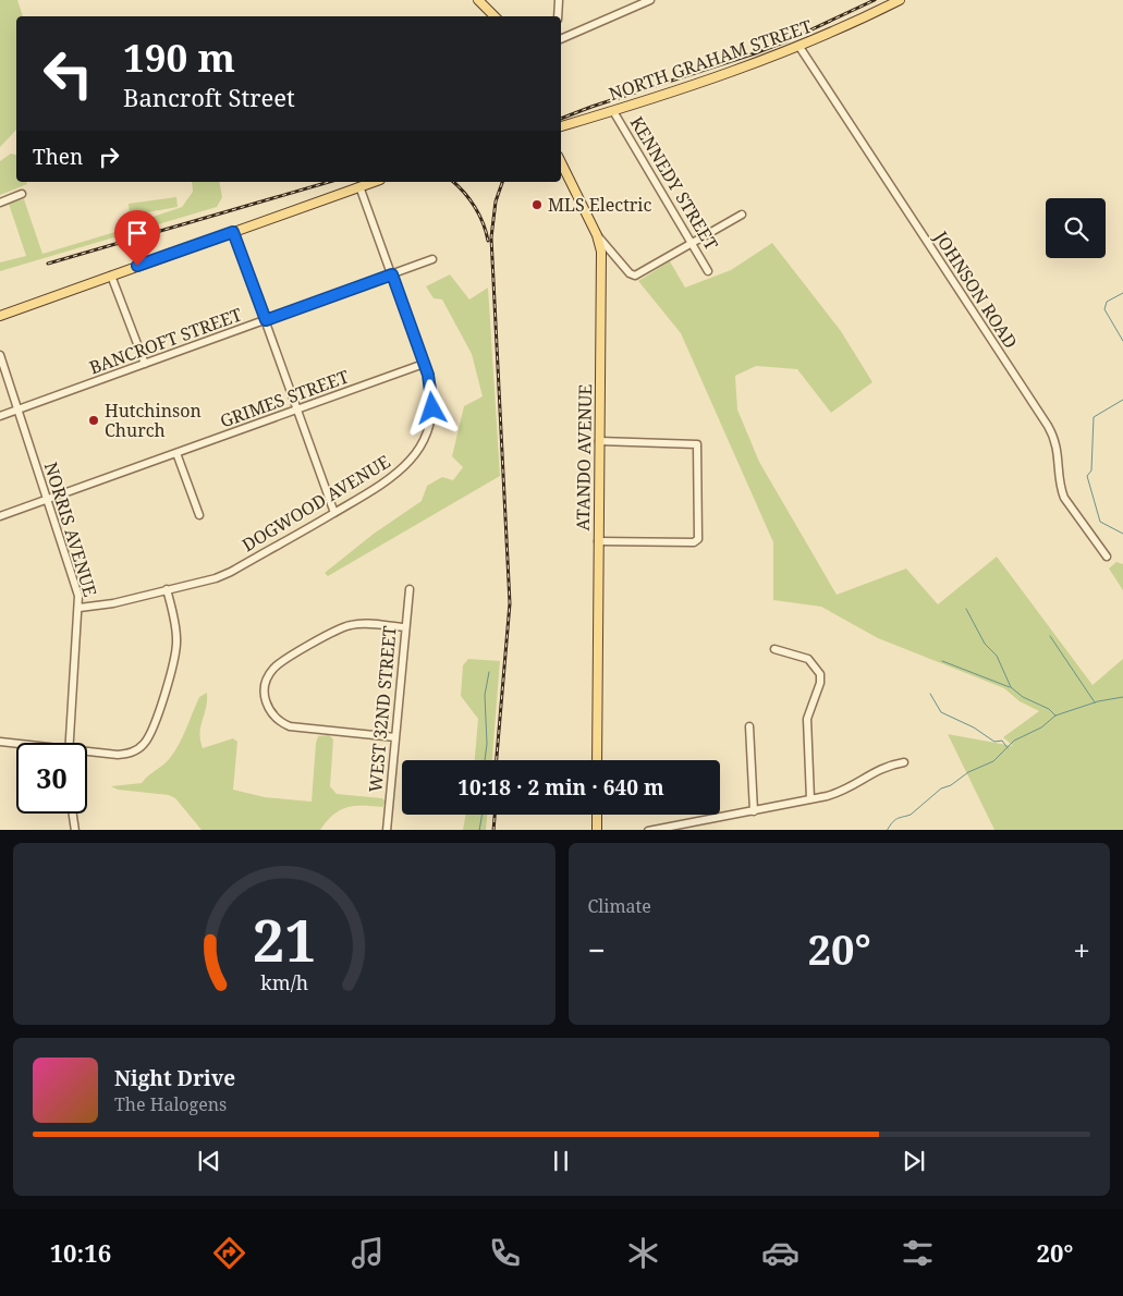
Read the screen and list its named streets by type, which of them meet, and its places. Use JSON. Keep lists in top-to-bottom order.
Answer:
{
  "streets": {
    "main road": ["NORTH GRAHAM STREET", "ATANDO AVENUE"],
    "street": [
      "KENNEDY STREET",
      "JOHNSON ROAD",
      "BANCROFT STREET",
      "GRIMES STREET",
      "DOGWOOD AVENUE",
      "NORRIS AVENUE",
      "WEST 32ND STREET"
    ]
  },
  "crossings": [
    ["NORTH GRAHAM STREET", "KENNEDY STREET"],
    ["NORTH GRAHAM STREET", "JOHNSON ROAD"],
    ["BANCROFT STREET", "DOGWOOD AVENUE"],
    ["BANCROFT STREET", "NORRIS AVENUE"],
    ["GRIMES STREET", "DOGWOOD AVENUE"],
    ["GRIMES STREET", "NORRIS AVENUE"],
    ["DOGWOOD AVENUE", "NORRIS AVENUE"]
  ],
  "places": ["MLS Electric", "Hutchinson Church"],
  "page": {
    "turn": ["190 m", "Bancroft Street"],
    "then": "Then",
    "limit": "30",
    "trip": "10:18 · 2 min · 640 m",
    "tile": "Climate",
    "heat": ["−", "20°", "+"],
    "song": ["Night Drive", "The Halogens"],
    "tabs": ["10:16", "20°"],
    "gauge": ["21", "km/h"]
  }
}
